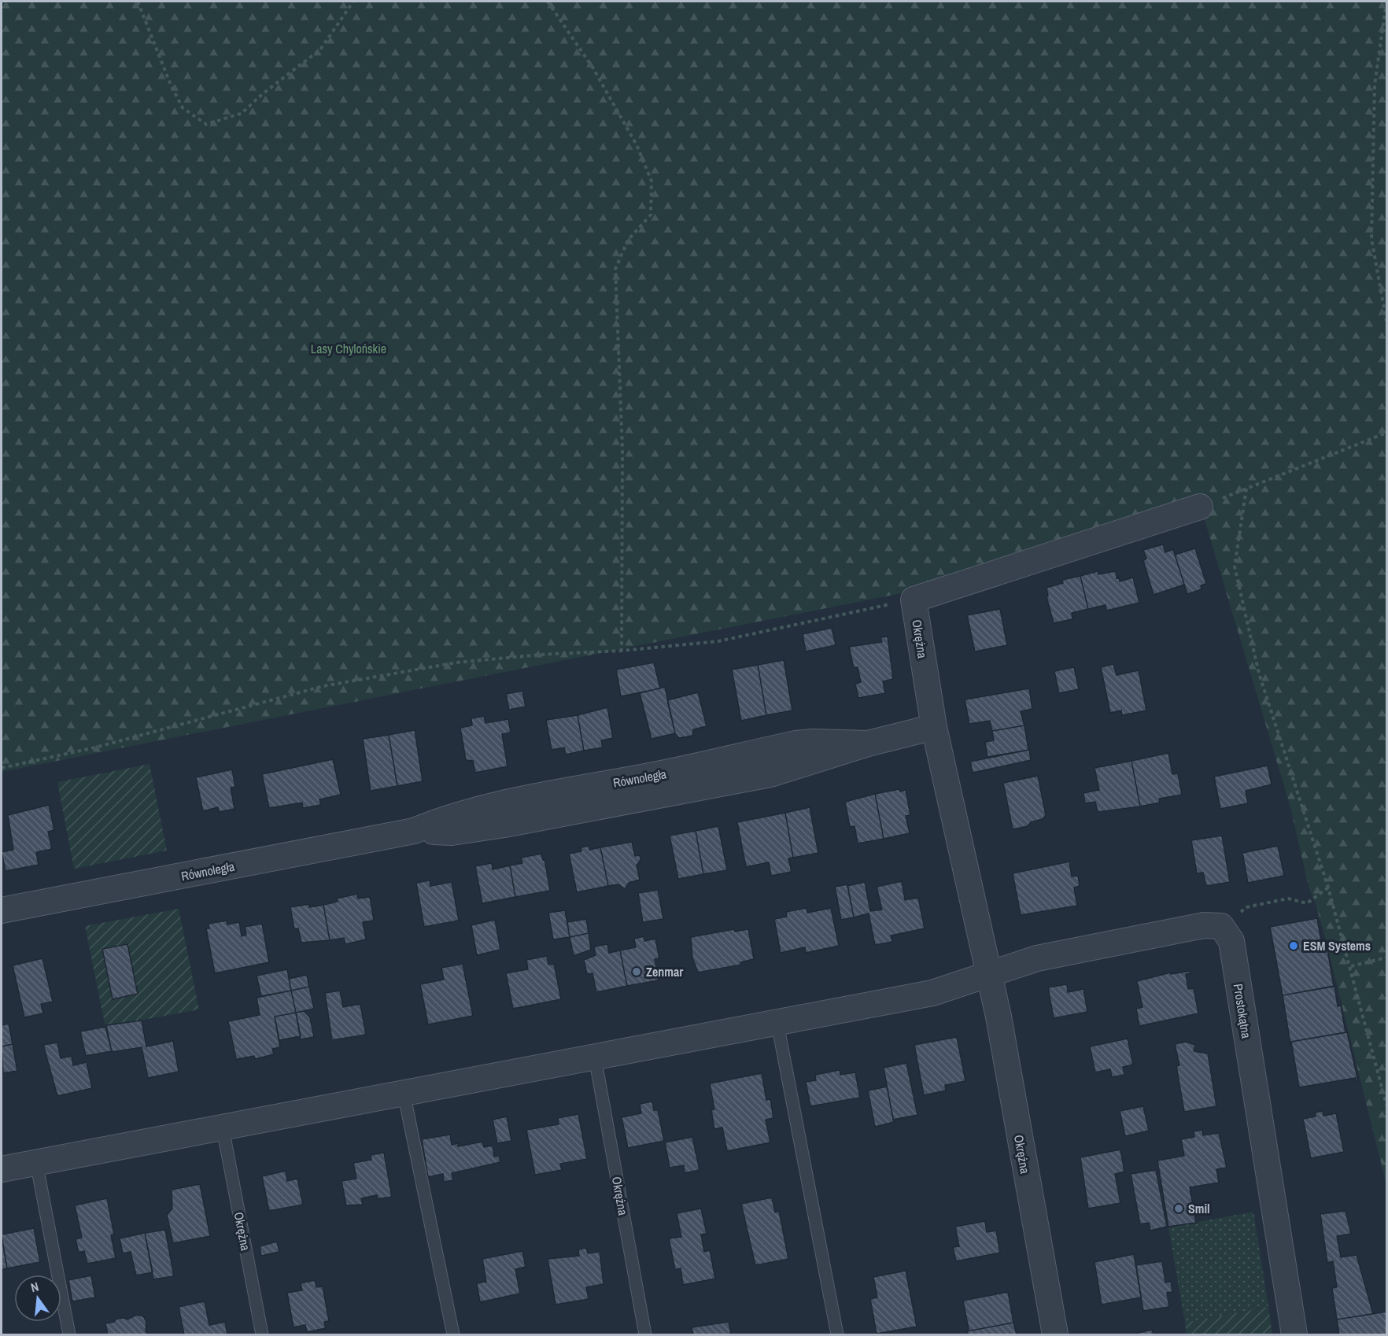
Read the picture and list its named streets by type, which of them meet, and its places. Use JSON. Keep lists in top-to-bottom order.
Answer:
{
  "streets": {
    "street": ["Okrężna", "Równoległa", "Prostokątna"]
  },
  "crossings": [
    ["Okrężna", "Równoległa"]
  ],
  "parks": ["Lasy Chylońskie"],
  "places": ["ESM Systems", "Zenmar", "Smil"],
  "north": "top"
}
